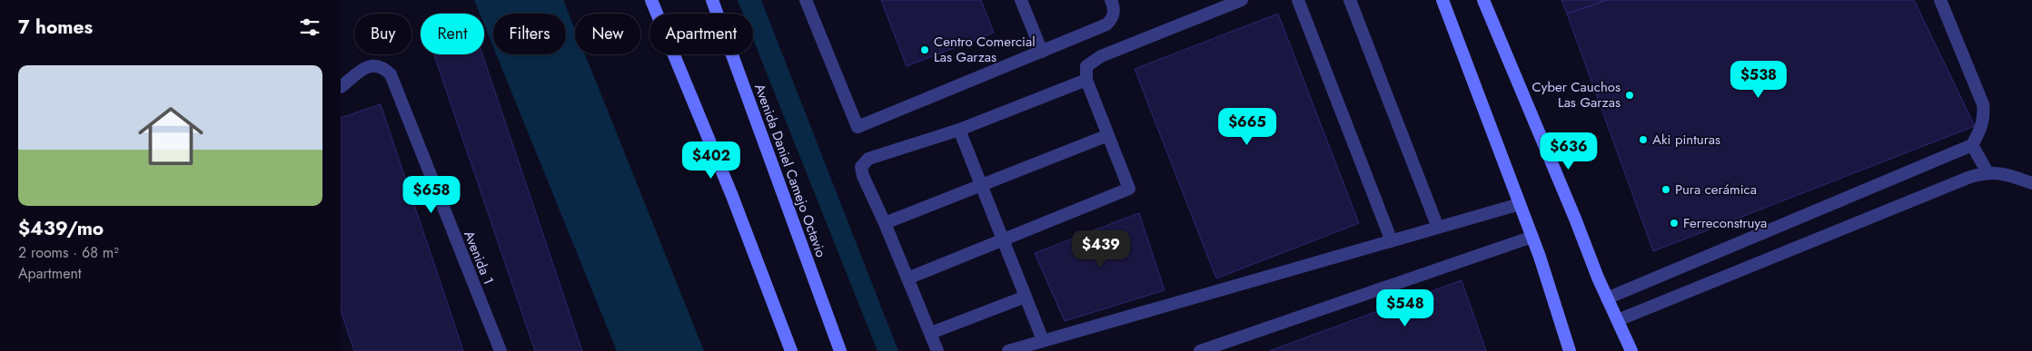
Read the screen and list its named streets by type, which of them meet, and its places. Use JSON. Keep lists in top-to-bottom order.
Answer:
{
  "streets": {
    "main road": ["Avenida Daniel Camejo Octavio"],
    "street": ["Avenida 1"]
  },
  "places": [
    "Centro Comercial Las Garzas",
    "Cyber Cauchos Las Garzas",
    "Aki pinturas",
    "Pura cerámica",
    "Ferreconstruya"
  ],
  "page": {
    "heading": "7 homes",
    "chip": [
      "Buy",
      "Rent",
      "Filters",
      "New",
      "Apartment"
    ],
    "list": [
      {
        "name": "$439/mo",
        "note": "2 rooms · 68 m² · Apartment"
      }
    ],
    "price": [
      "$538",
      "$665",
      "$636",
      "$402",
      "$658",
      "$439",
      "$548"
    ]
  }
}
